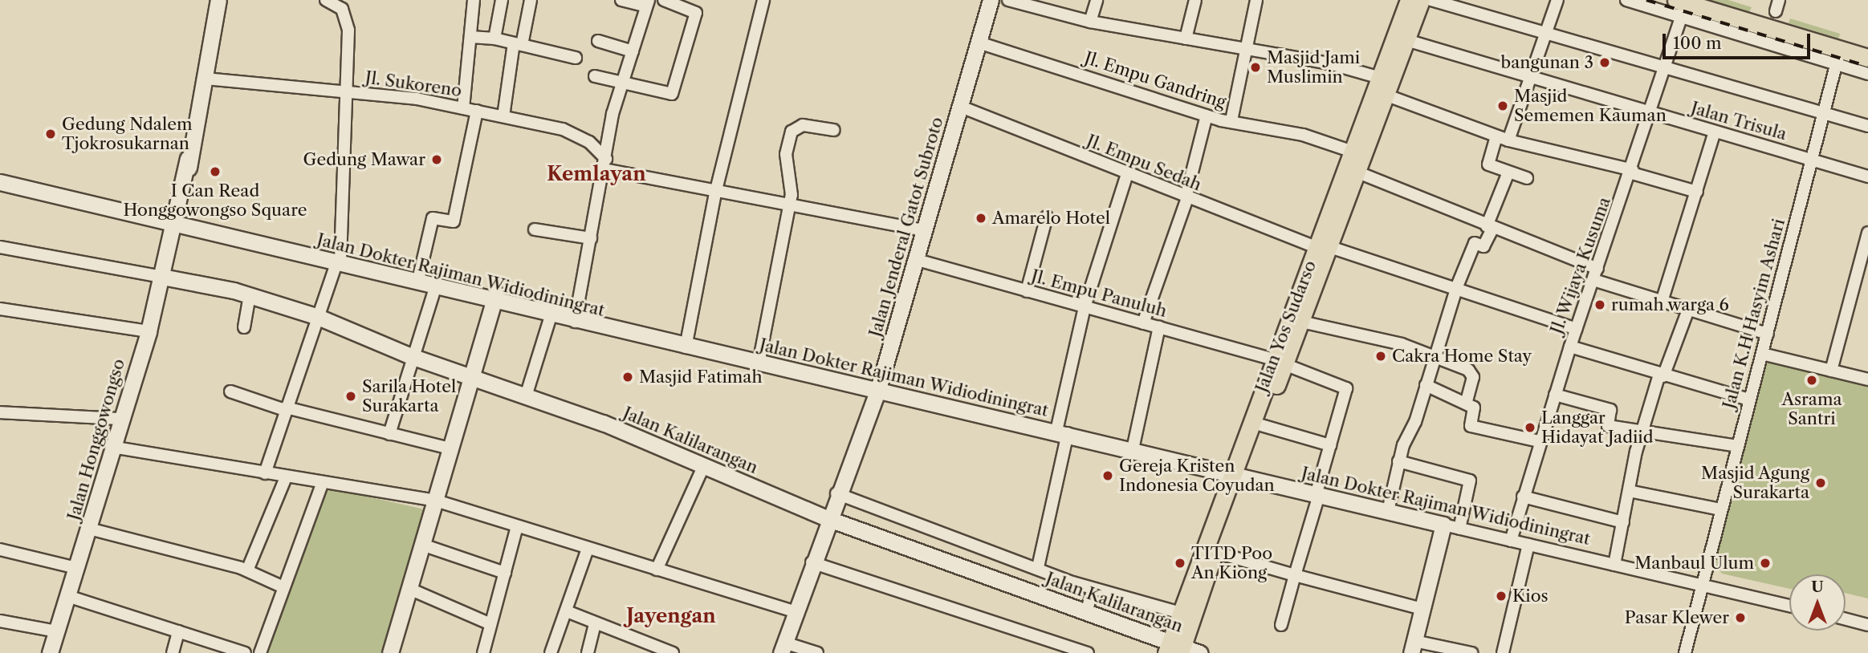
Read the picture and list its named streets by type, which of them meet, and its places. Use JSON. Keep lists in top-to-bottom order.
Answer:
{
  "streets": {
    "main road": [
      "Jalan Jenderal Gatot Subroto",
      "Jalan Dokter Rajiman Widiodiningrat",
      "Jalan Yos Sudarso",
      "Jalan Honggowongso",
      "Jalan Kalilarangan"
    ],
    "street": [
      "Jl. Empu Gandring",
      "Jl. Sukoreno",
      "Jalan Trisula",
      "Jl. Empu Sedah",
      "Jl. Wijaya Kusuma",
      "Jl. Empu Panuluh",
      "Jalan K.H Hasyim Ashari"
    ]
  },
  "crossings": [
    ["Jl. Empu Gandring", "Jalan Jenderal Gatot Subroto"],
    ["Jl. Empu Gandring", "Jalan Yos Sudarso"],
    ["Jl. Sukoreno", "Jalan Honggowongso"],
    ["Jalan Trisula", "Jl. Wijaya Kusuma"],
    ["Jalan Trisula", "Jalan K.H Hasyim Ashari"],
    ["Jalan Trisula", "Jalan Yos Sudarso"],
    ["Jl. Empu Sedah", "Jalan Jenderal Gatot Subroto"],
    ["Jl. Empu Sedah", "Jl. Wijaya Kusuma"],
    ["Jl. Empu Sedah", "Jalan Yos Sudarso"],
    ["Jalan Jenderal Gatot Subroto", "Jalan Dokter Rajiman Widiodiningrat"],
    ["Jalan Jenderal Gatot Subroto", "Jl. Empu Panuluh"],
    ["Jalan Jenderal Gatot Subroto", "Jalan Kalilarangan"],
    ["Jl. Wijaya Kusuma", "Jalan Dokter Rajiman Widiodiningrat"],
    ["Jalan Dokter Rajiman Widiodiningrat", "Jalan K.H Hasyim Ashari"],
    ["Jalan Dokter Rajiman Widiodiningrat", "Jalan Yos Sudarso"],
    ["Jalan Dokter Rajiman Widiodiningrat", "Jalan Honggowongso"],
    ["Jl. Empu Panuluh", "Jalan Yos Sudarso"],
    ["Jalan Yos Sudarso", "Jalan Kalilarangan"],
    ["Jalan Honggowongso", "Jalan Kalilarangan"]
  ],
  "districts": ["Kemlayan", "Jayengan"],
  "places": [
    "bangunan 3",
    "Masjid Jami Muslimin",
    "Masjid Sememen Kauman",
    "Gedung Ndalem Tjokrosukarnan",
    "Gedung Mawar",
    "I Can Read Honggowongso Square",
    "Amarelo Hotel",
    "rumah warga 6",
    "Cakra Home Stay",
    "Masjid Fatimah",
    "Asrama Santri",
    "Sarila Hotel Surakarta",
    "Langgar Hidayat Jadiid",
    "Gereja Kristen Indonesia Coyudan",
    "Masjid Agung Surakarta",
    "TITD Poo An Kiong",
    "Manbaul Ulum",
    "Kios",
    "Pasar Klewer"
  ],
  "scale_bar": "100 m",
  "north": "top"
}
